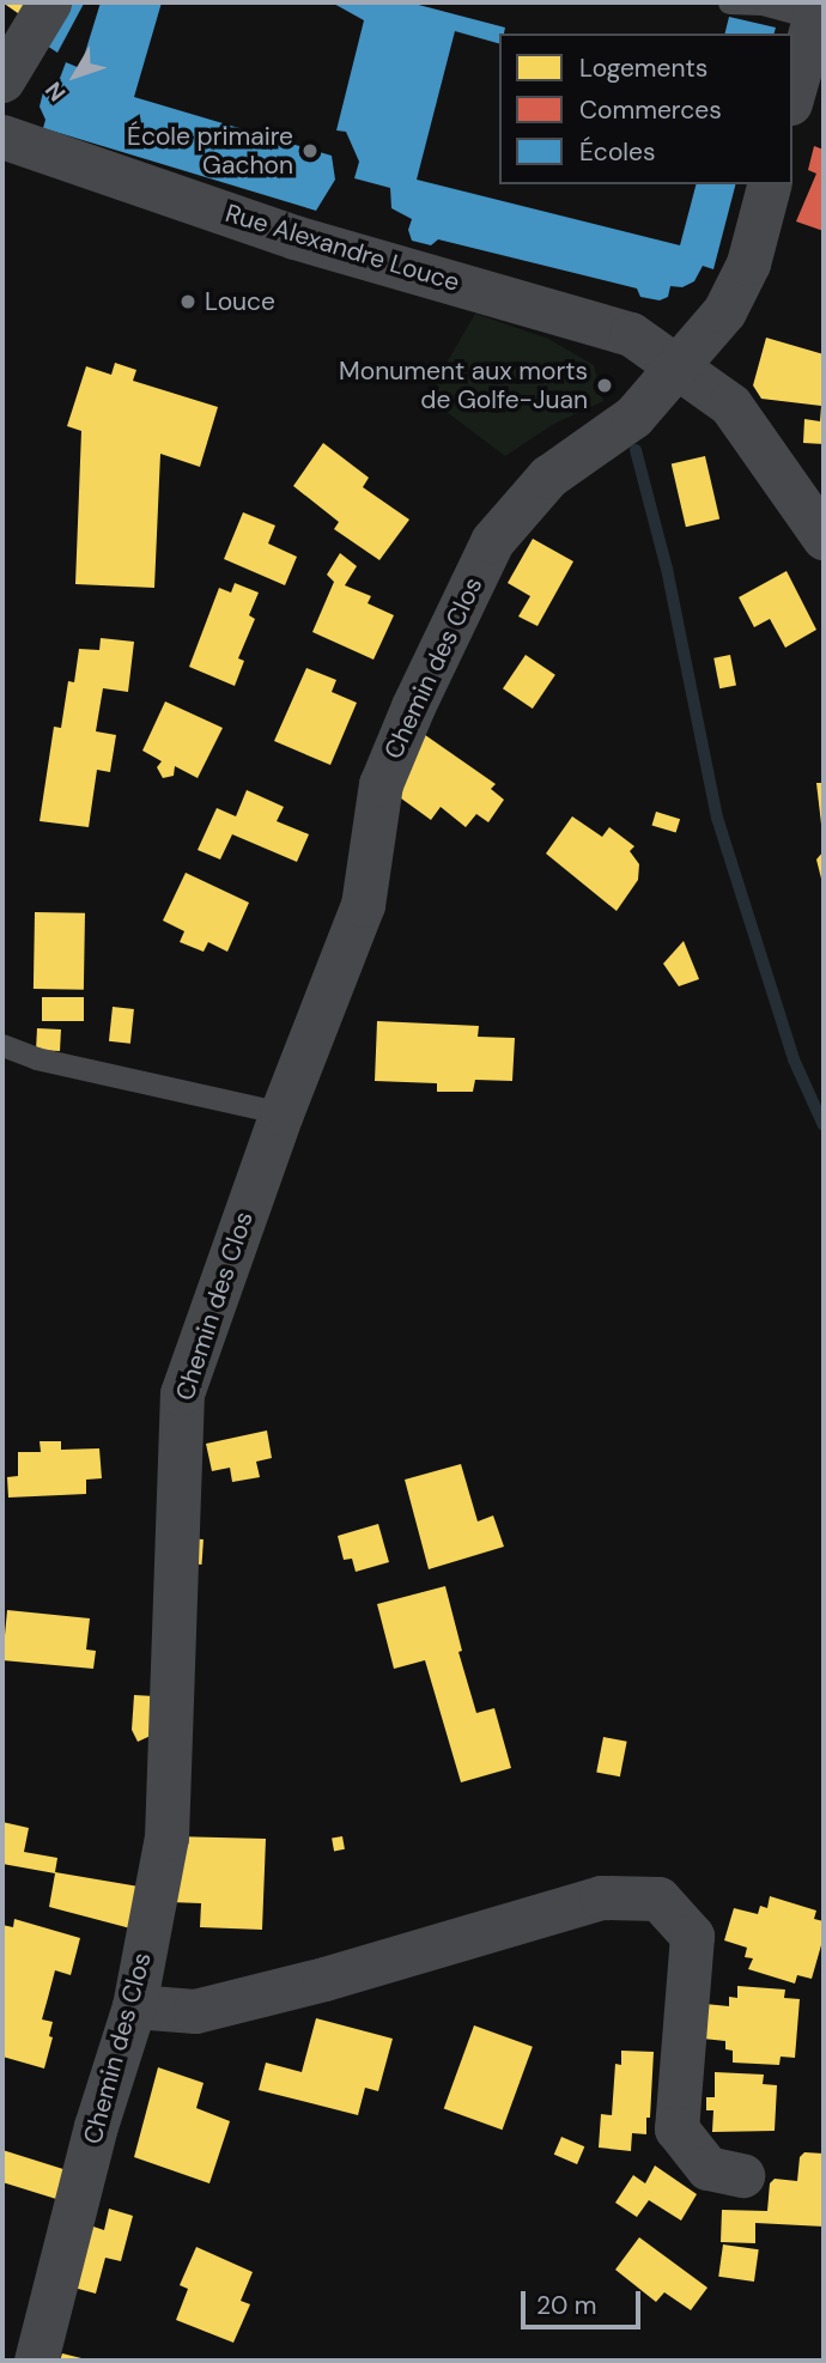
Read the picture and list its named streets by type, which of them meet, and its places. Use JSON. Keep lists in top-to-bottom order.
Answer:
{
  "streets": {
    "street": ["Rue Alexandre Louce", "Chemin des Clos"]
  },
  "crossings": [
    ["Rue Alexandre Louce", "Chemin des Clos"]
  ],
  "places": ["École primaire Gachon", "Louce", "Monument aux morts de Golfe-Juan"],
  "legend": ["Logements", "Commerces", "Écoles"],
  "scale_bar": "20 m",
  "north": "bottom left"
}
